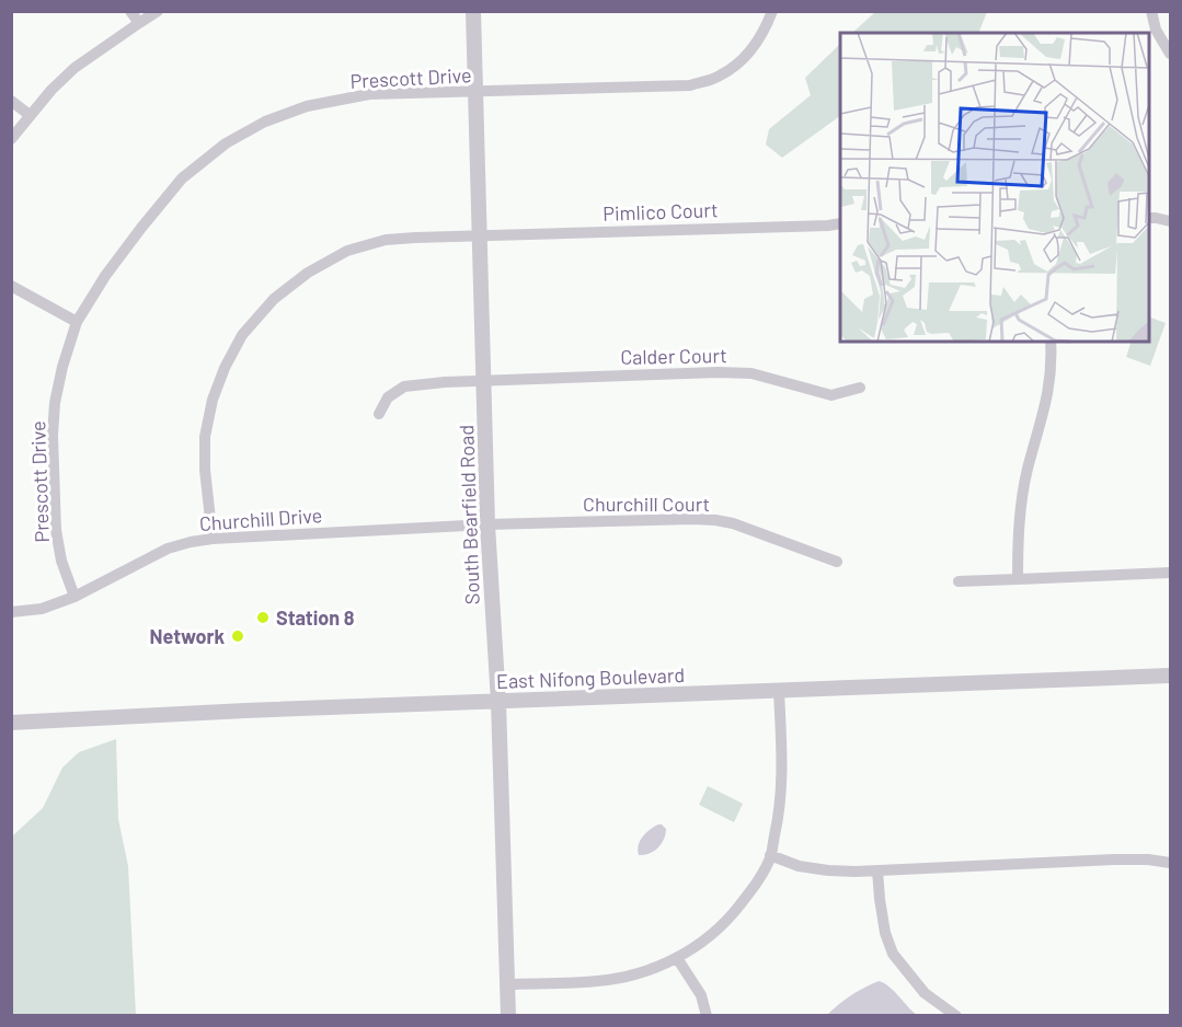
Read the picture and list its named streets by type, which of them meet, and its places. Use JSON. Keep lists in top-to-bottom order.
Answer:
{
  "streets": {
    "street": [
      "Prescott Drive",
      "Pimlico Court",
      "Calder Court",
      "Churchill Court",
      "South Bearfield Road",
      "Churchill Drive",
      "East Nifong Boulevard"
    ]
  },
  "crossings": [
    ["Prescott Drive", "South Bearfield Road"],
    ["Prescott Drive", "Churchill Drive"],
    ["Pimlico Court", "South Bearfield Road"],
    ["Pimlico Court", "Churchill Drive"],
    ["Calder Court", "South Bearfield Road"],
    ["Churchill Court", "South Bearfield Road"],
    ["Churchill Court", "Churchill Drive"],
    ["South Bearfield Road", "Churchill Drive"],
    ["South Bearfield Road", "East Nifong Boulevard"]
  ],
  "places": ["Station 8", "Network"]
}
